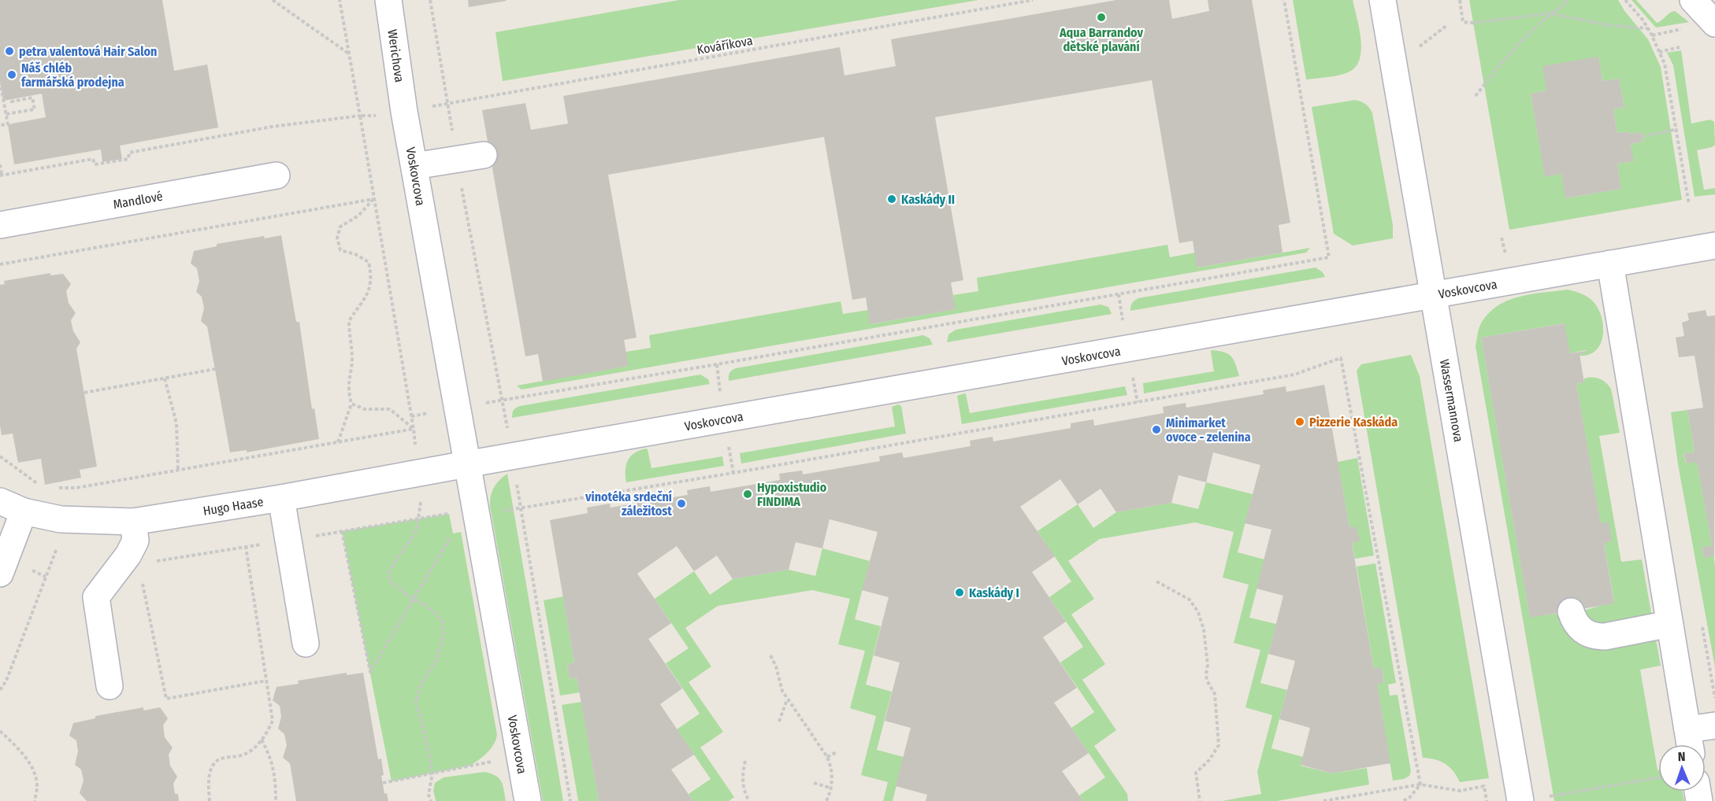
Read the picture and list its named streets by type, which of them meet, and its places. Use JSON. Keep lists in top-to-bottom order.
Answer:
{
  "streets": {
    "street": [
      "Werichova",
      "Voskovcova",
      "Mandlové",
      "Wassermannova",
      "Hugo Haase"
    ],
    "path": ["Kováříkova"]
  },
  "crossings": [
    ["Werichova", "Voskovcova"],
    ["Voskovcova", "Wassermannova"],
    ["Voskovcova", "Hugo Haase"]
  ],
  "places": [
    "Aqua Barrandov dětské plavání",
    "petra valentová Hair Salon",
    "Náš chléb farmářská prodejna",
    "Kaskády II",
    "Pizzerie Kaskáda",
    "Minimarket ovoce - zelenina",
    "Hypoxistudio FINDIMA",
    "vinotéka srdeční záležitost",
    "Kaskády I"
  ],
  "north": "top"
}
